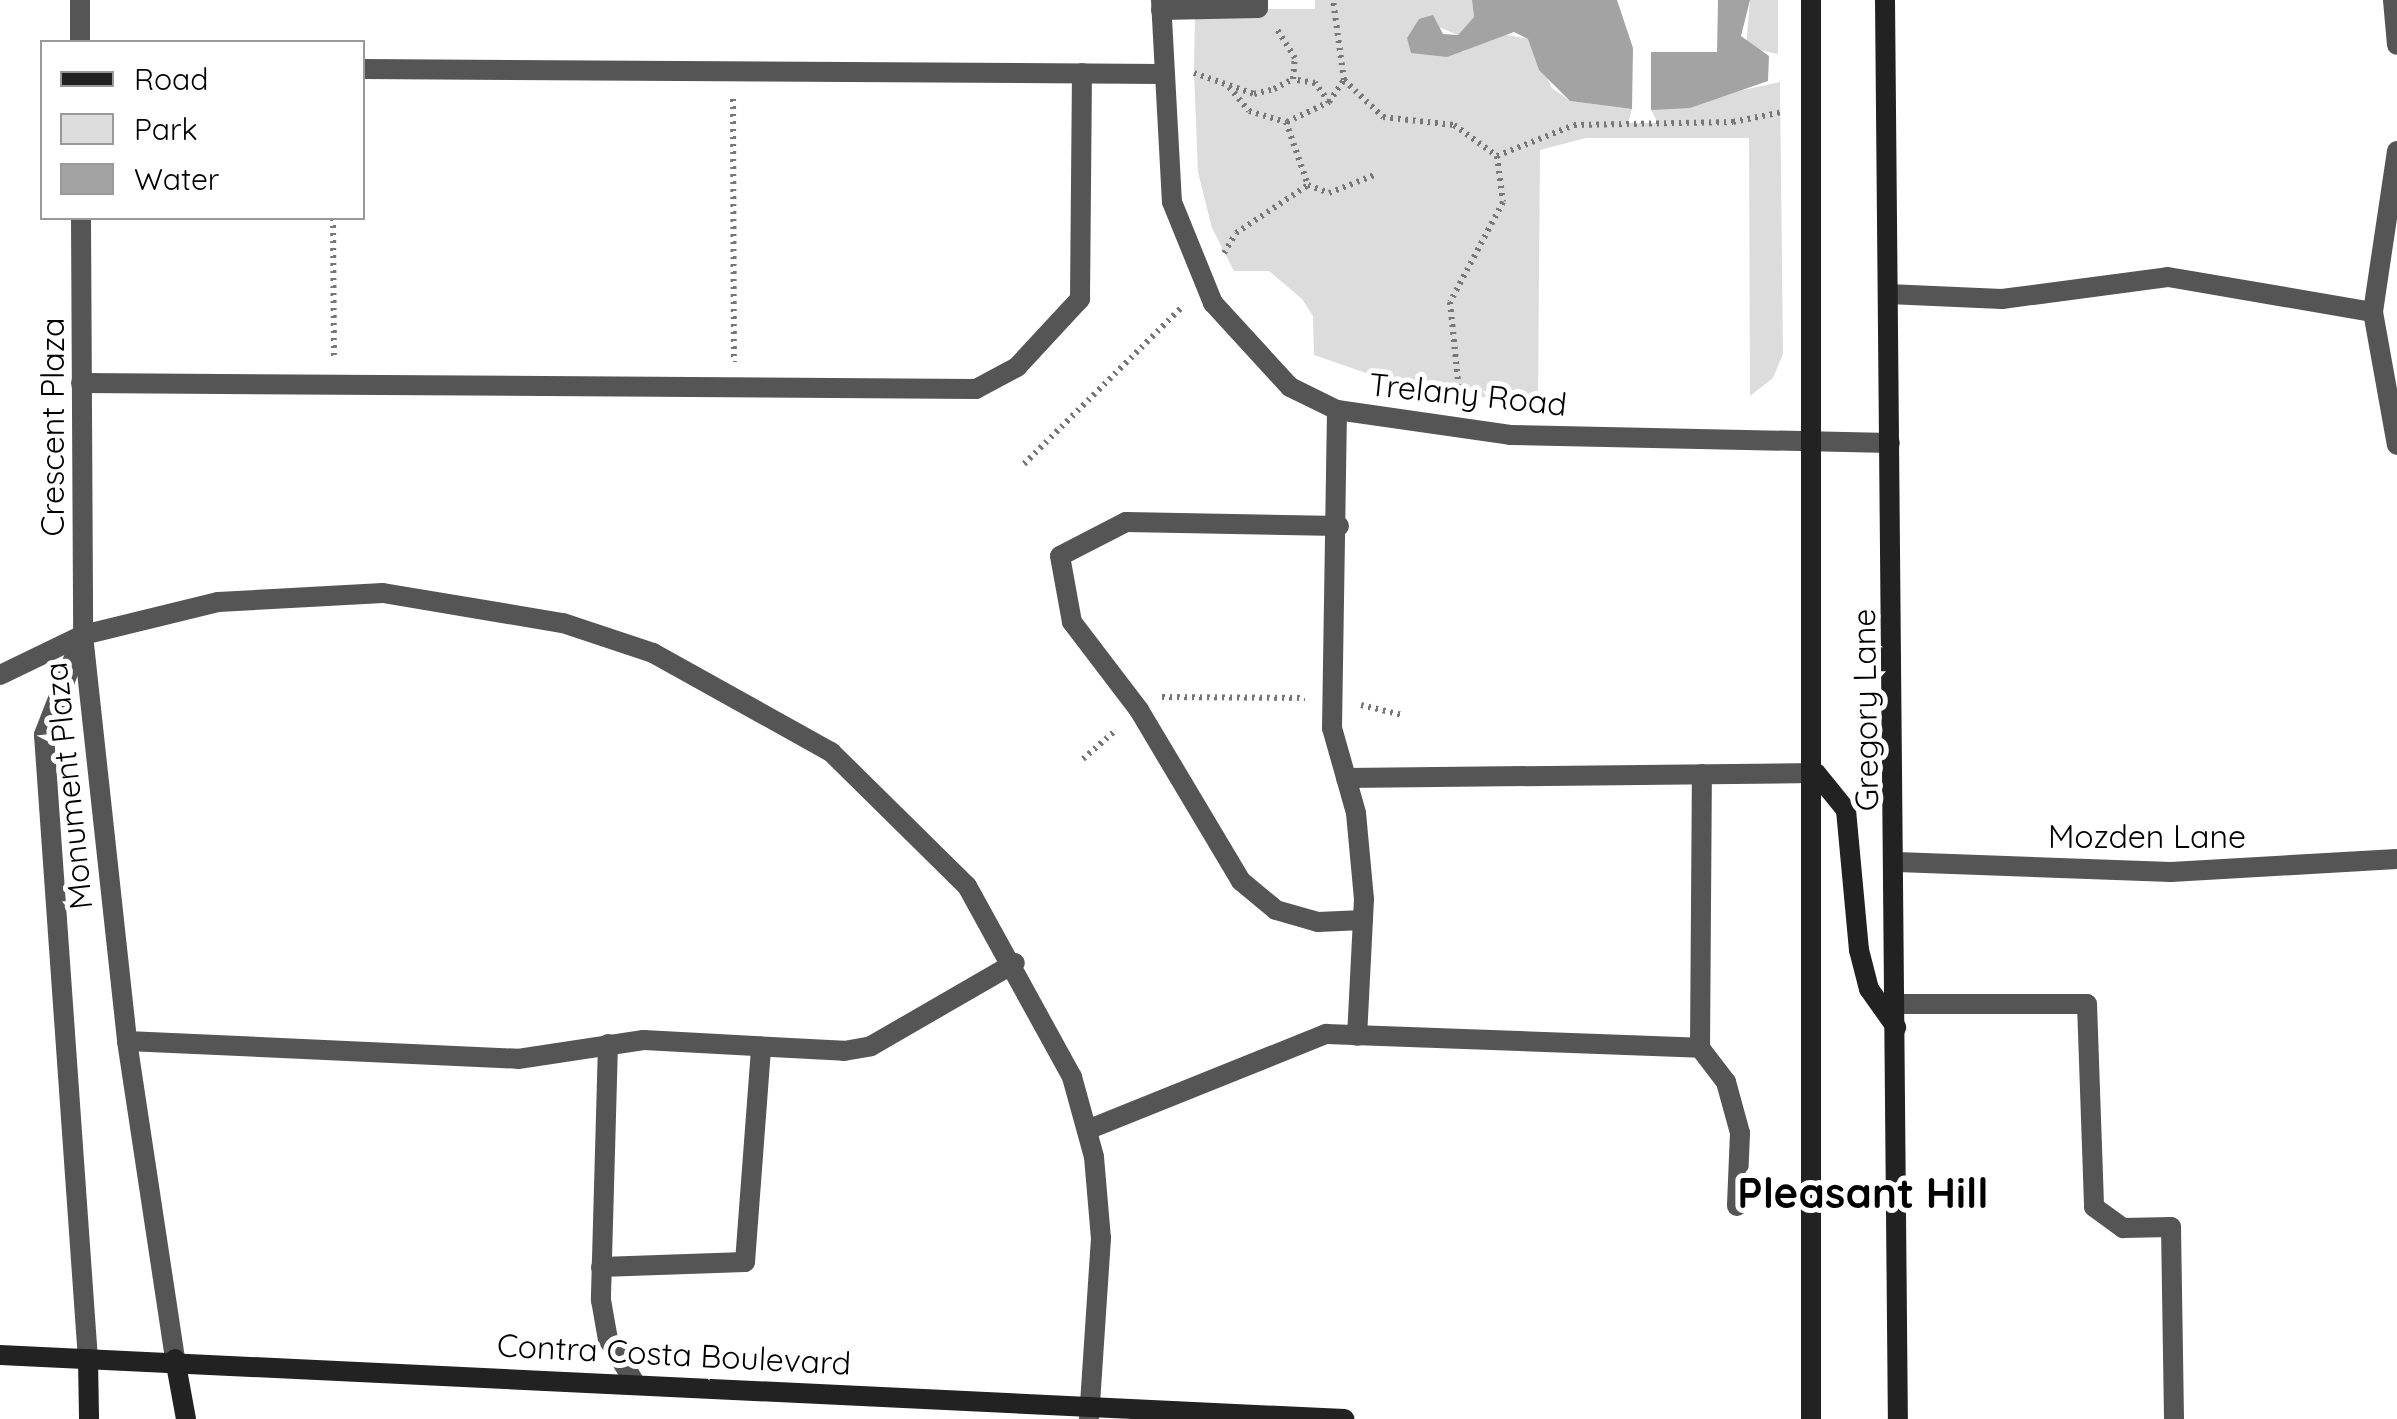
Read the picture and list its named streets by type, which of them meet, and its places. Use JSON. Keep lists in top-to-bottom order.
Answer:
{
  "streets": {
    "main road": ["Gregory Lane", "Contra Costa Boulevard"],
    "street": [
      "Trelany Road",
      "Crescent Plaza",
      "Monument Plaza",
      "Mozden Lane"
    ]
  },
  "crossings": [
    ["Trelany Road", "Gregory Lane"],
    ["Crescent Plaza", "Monument Plaza"],
    ["Gregory Lane", "Mozden Lane"],
    ["Monument Plaza", "Contra Costa Boulevard"]
  ],
  "districts": ["Pleasant Hill"],
  "legend": ["Road", "Park", "Water"]
}
